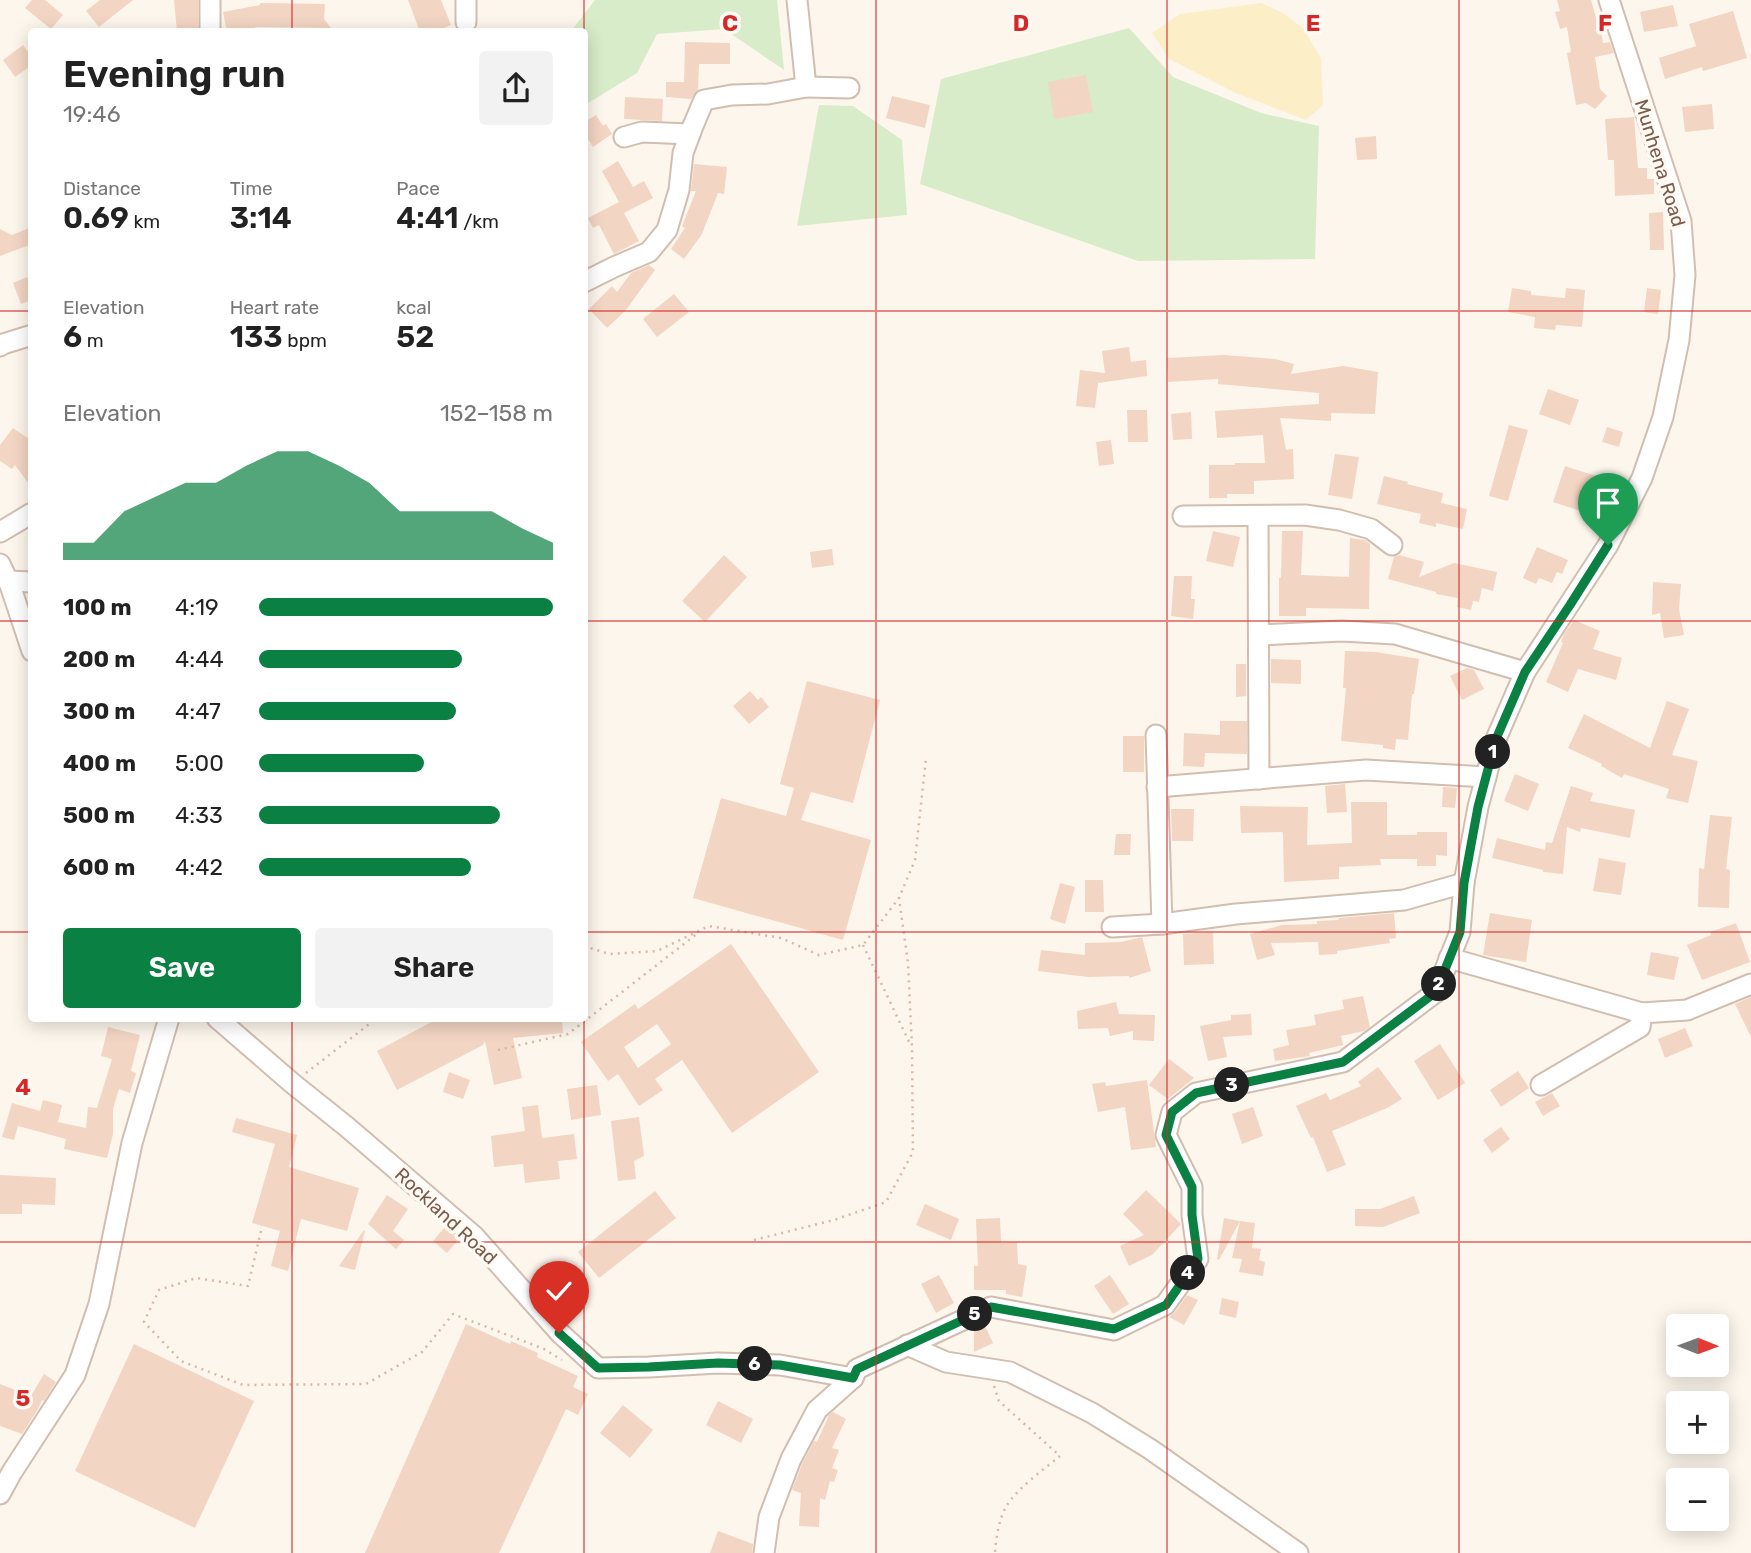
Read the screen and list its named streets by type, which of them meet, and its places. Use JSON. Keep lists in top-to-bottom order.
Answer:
{
  "streets": {
    "street": ["Munhena Road", "Rockland Road"]
  },
  "crossings": [
    ["Munhena Road", "Rockland Road"]
  ],
  "north": "right",
  "page": {
    "heading": ["Evening run", "19:46"],
    "stats": [
      ["Distance", "0.69 km"],
      ["Time", "3:14"],
      ["Pace", "4:41 /km"],
      ["Elevation", "6 m"],
      ["Heart rate", "133 bpm"],
      ["kcal", "52"]
    ],
    "chart": ["Elevation", "152–158 m"],
    "list": [
      {
        "name": "100 m",
        "note": "4:19"
      },
      {
        "name": "200 m",
        "note": "4:44"
      },
      {
        "name": "300 m",
        "note": "4:47"
      },
      {
        "name": "400 m",
        "note": "5:00"
      },
      {
        "name": "500 m",
        "note": "4:33"
      },
      {
        "name": "600 m",
        "note": "4:42"
      }
    ],
    "pins": [
      "1",
      "2",
      "3",
      "4",
      "5",
      "6"
    ],
    "buttons": ["Save", "Share"],
    "map_buttons": ["+", "−"]
  },
  "grid": {
    "columns": [
      "C",
      "D",
      "E",
      "F"
    ],
    "rows": ["4", "5"]
  }
}
